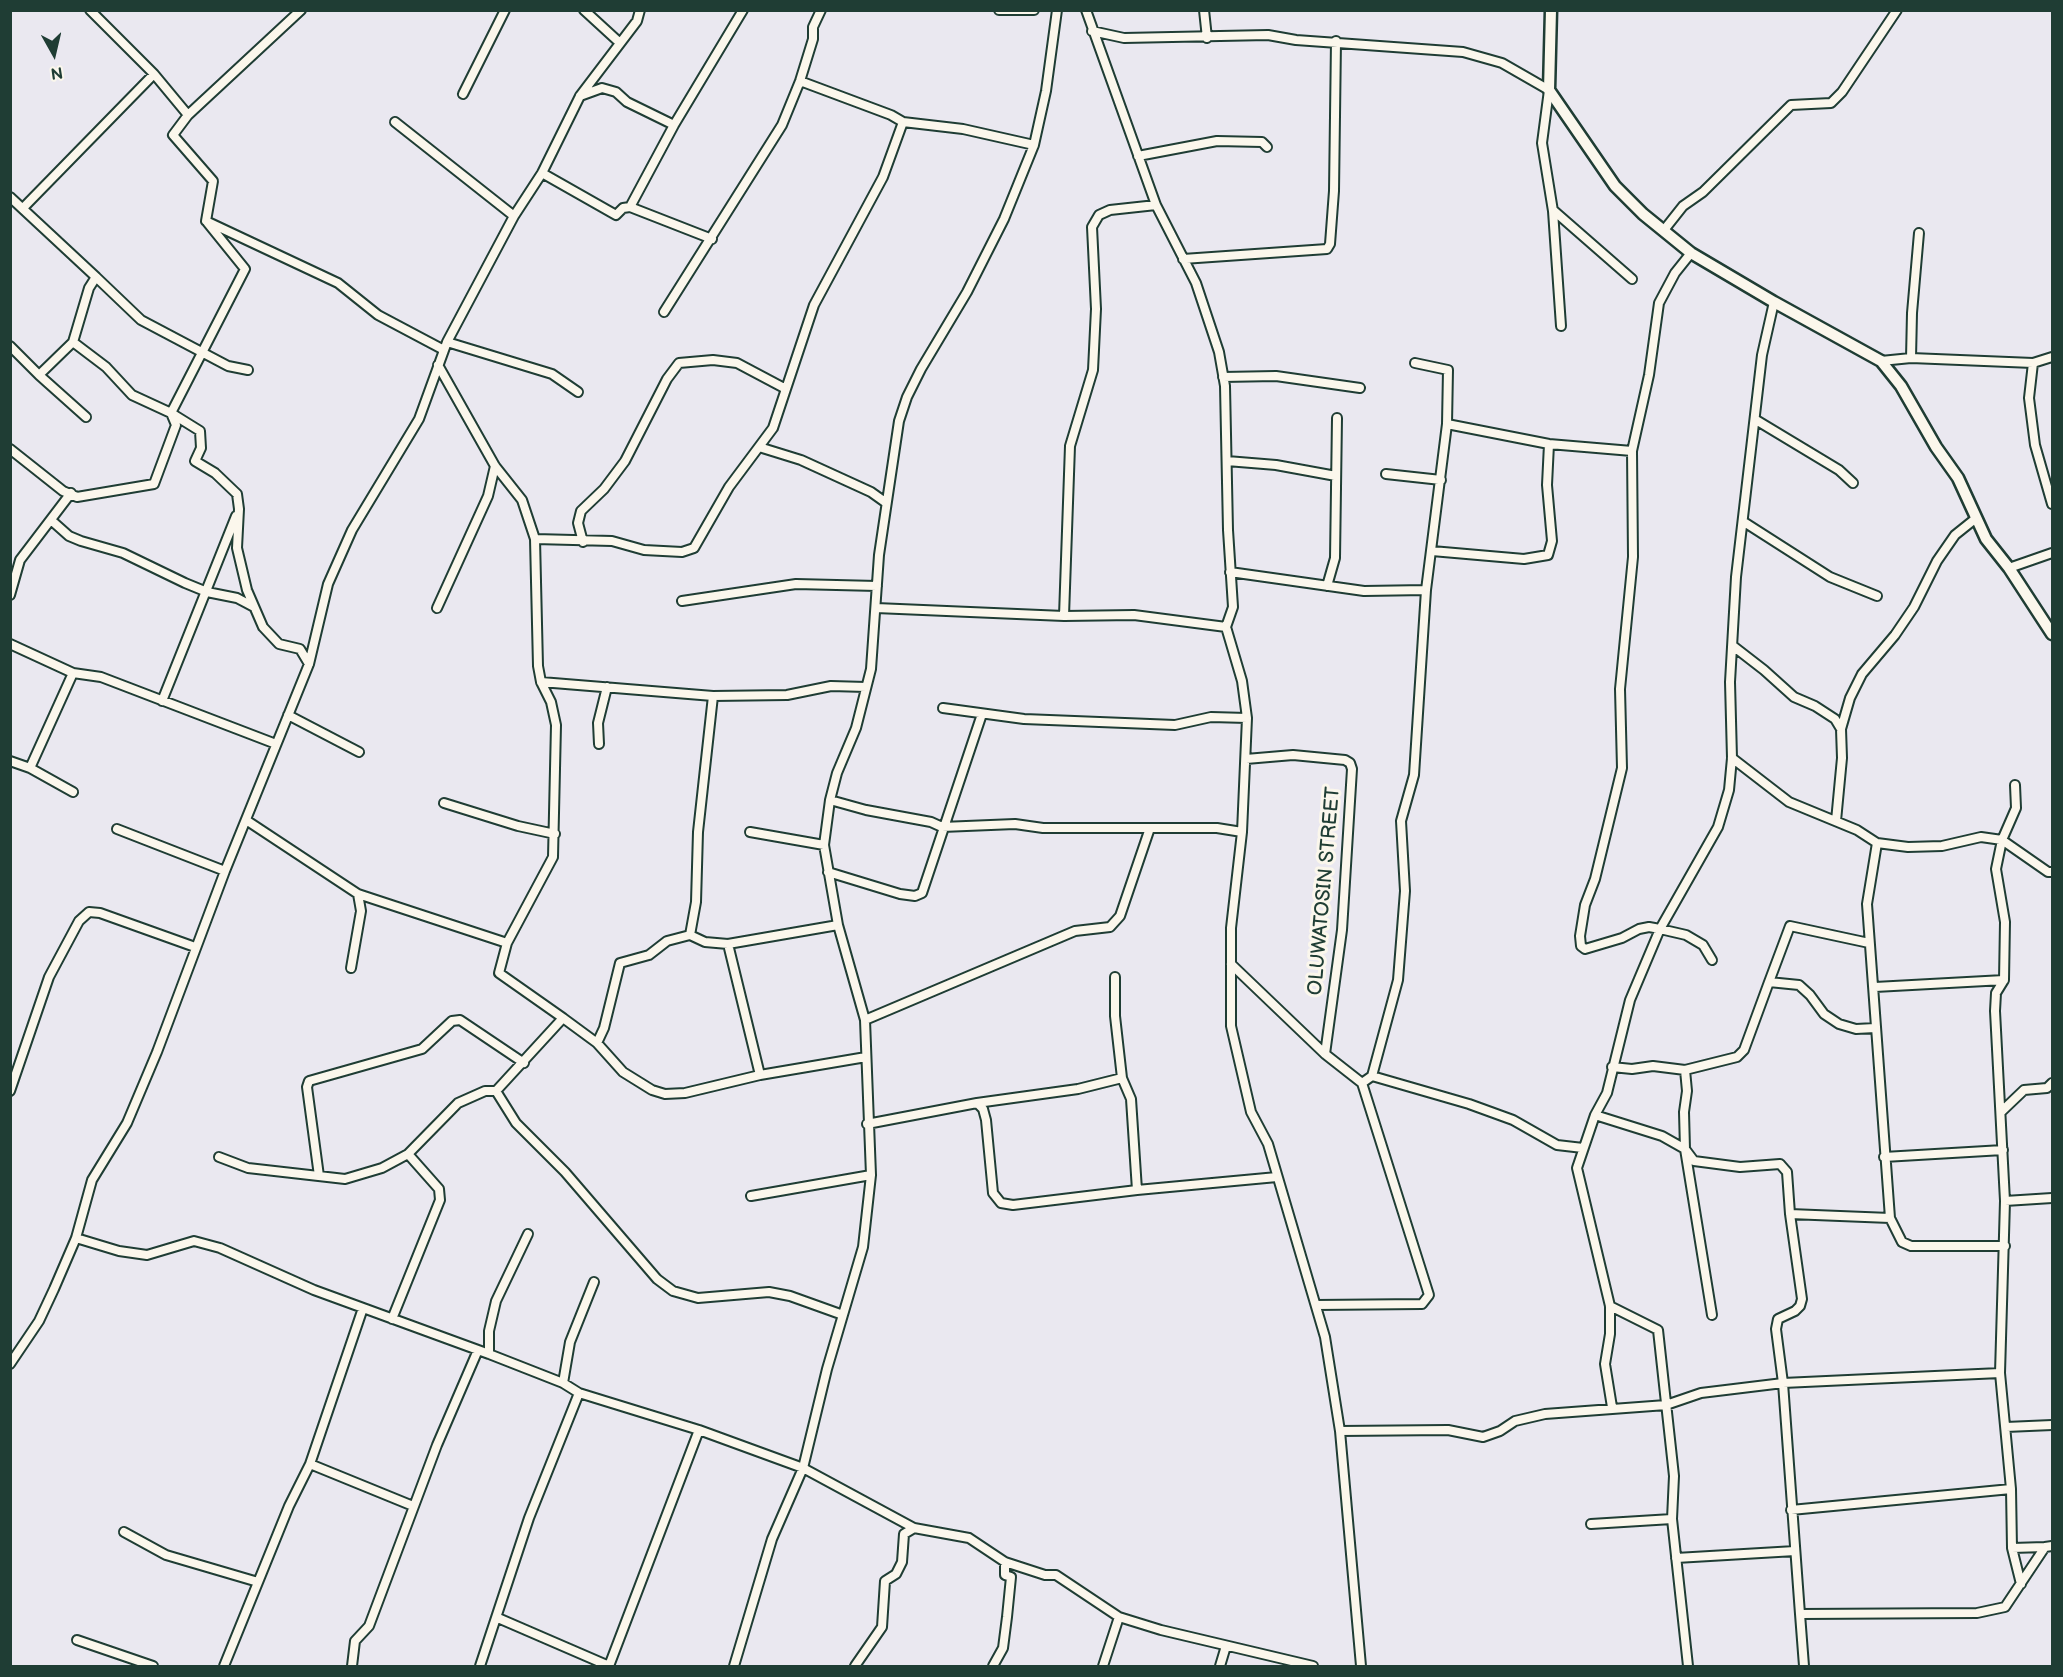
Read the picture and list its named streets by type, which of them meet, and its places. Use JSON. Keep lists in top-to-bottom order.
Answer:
{
  "streets": {
    "street": ["OLUWATOSIN STREET"]
  },
  "north": "bottom"
}
